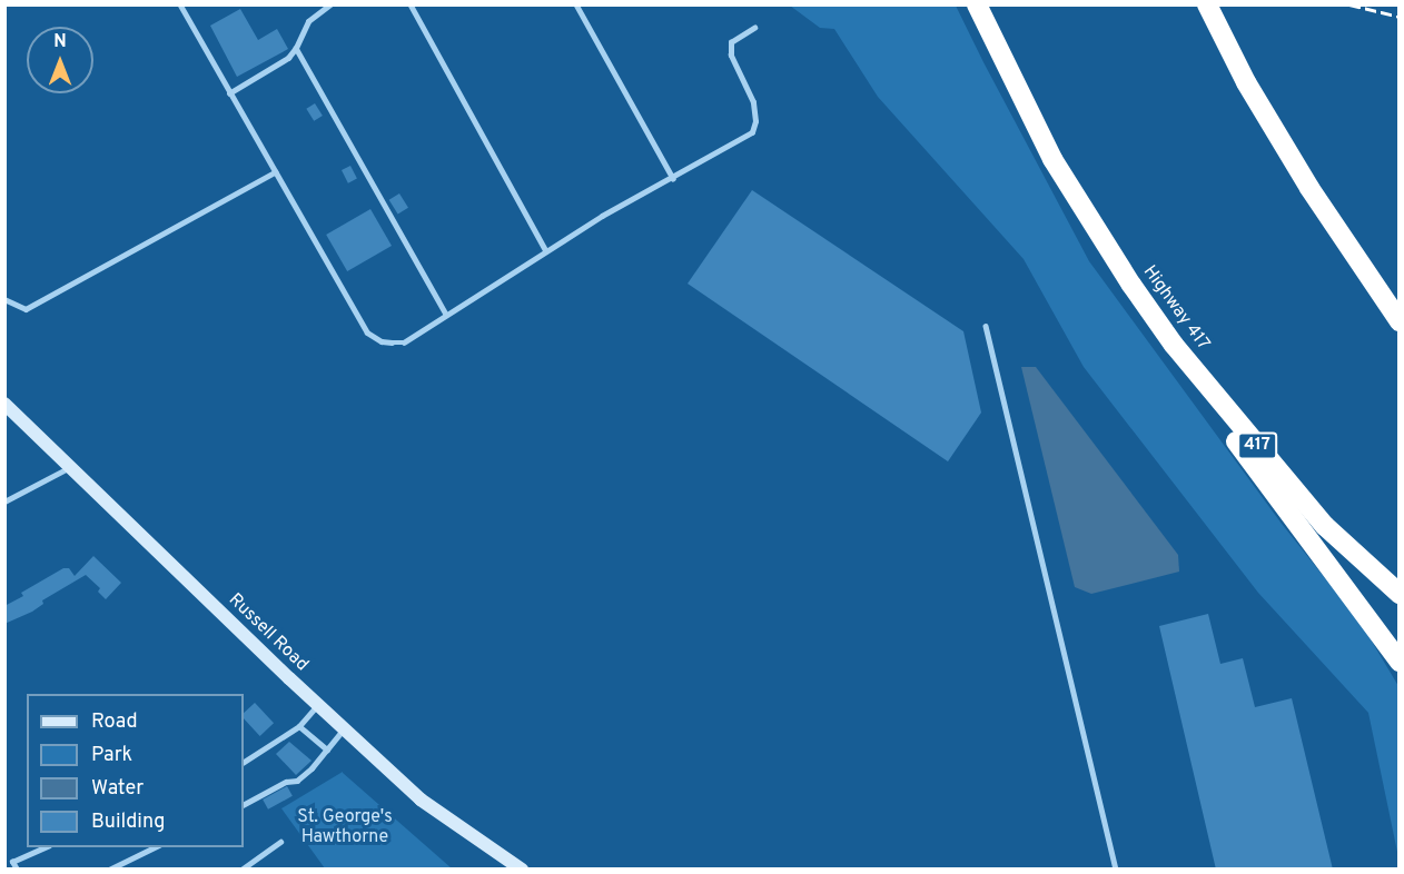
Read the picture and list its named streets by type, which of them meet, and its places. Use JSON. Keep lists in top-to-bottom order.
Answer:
{
  "streets": {
    "highway": ["Highway 417", "417"],
    "main road": ["Russell Road"]
  },
  "parks": ["St. George's Hawthorne"],
  "legend": [
    "Road",
    "Park",
    "Water",
    "Building"
  ],
  "north": "top"
}
